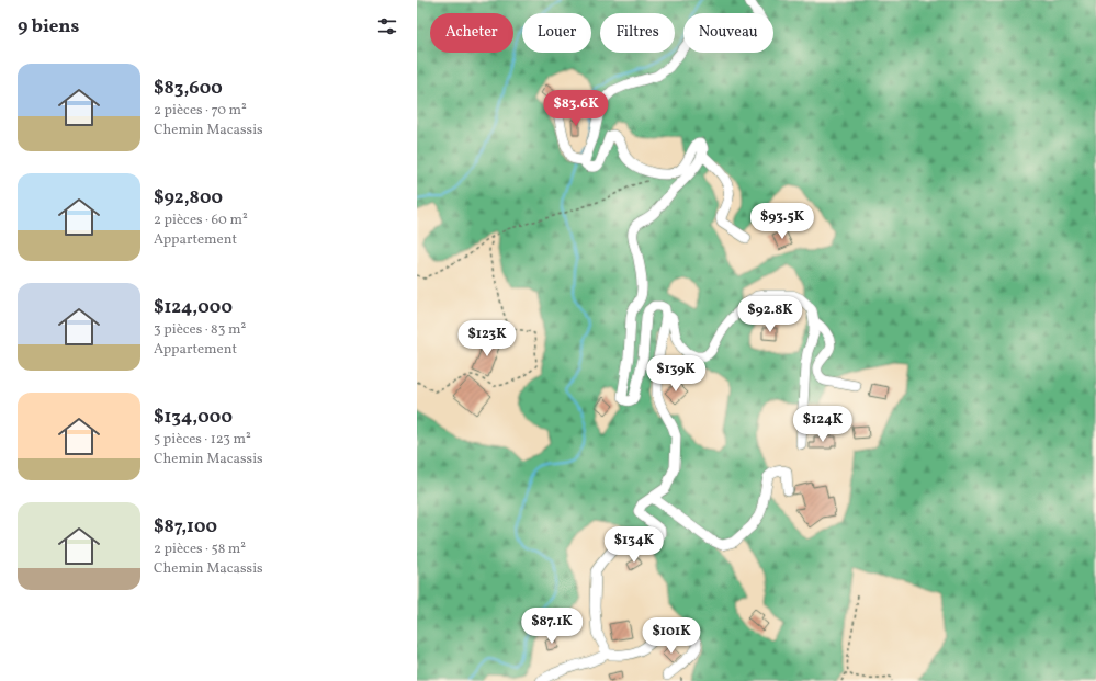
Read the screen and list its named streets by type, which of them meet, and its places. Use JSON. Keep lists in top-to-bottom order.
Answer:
{
  "page": {
    "heading": "9 biens",
    "chip": [
      "Acheter",
      "Louer",
      "Filtres",
      "Nouveau"
    ],
    "list": [
      {
        "name": "$83,600",
        "note": "2 pièces · 70 m² · Chemin Macassis"
      },
      {
        "name": "$92,800",
        "note": "2 pièces · 60 m² · Appartement"
      },
      {
        "name": "$124,000",
        "note": "3 pièces · 83 m² · Appartement"
      },
      {
        "name": "$134,000",
        "note": "5 pièces · 123 m² · Chemin Macassis"
      },
      {
        "name": "$87,100",
        "note": "2 pièces · 58 m² · Chemin Macassis"
      }
    ],
    "price": [
      "$83.6K",
      "$93.5K",
      "$92.8K",
      "$123K",
      "$139K",
      "$124K",
      "$134K",
      "$87.1K",
      "$101K"
    ]
  }
}
